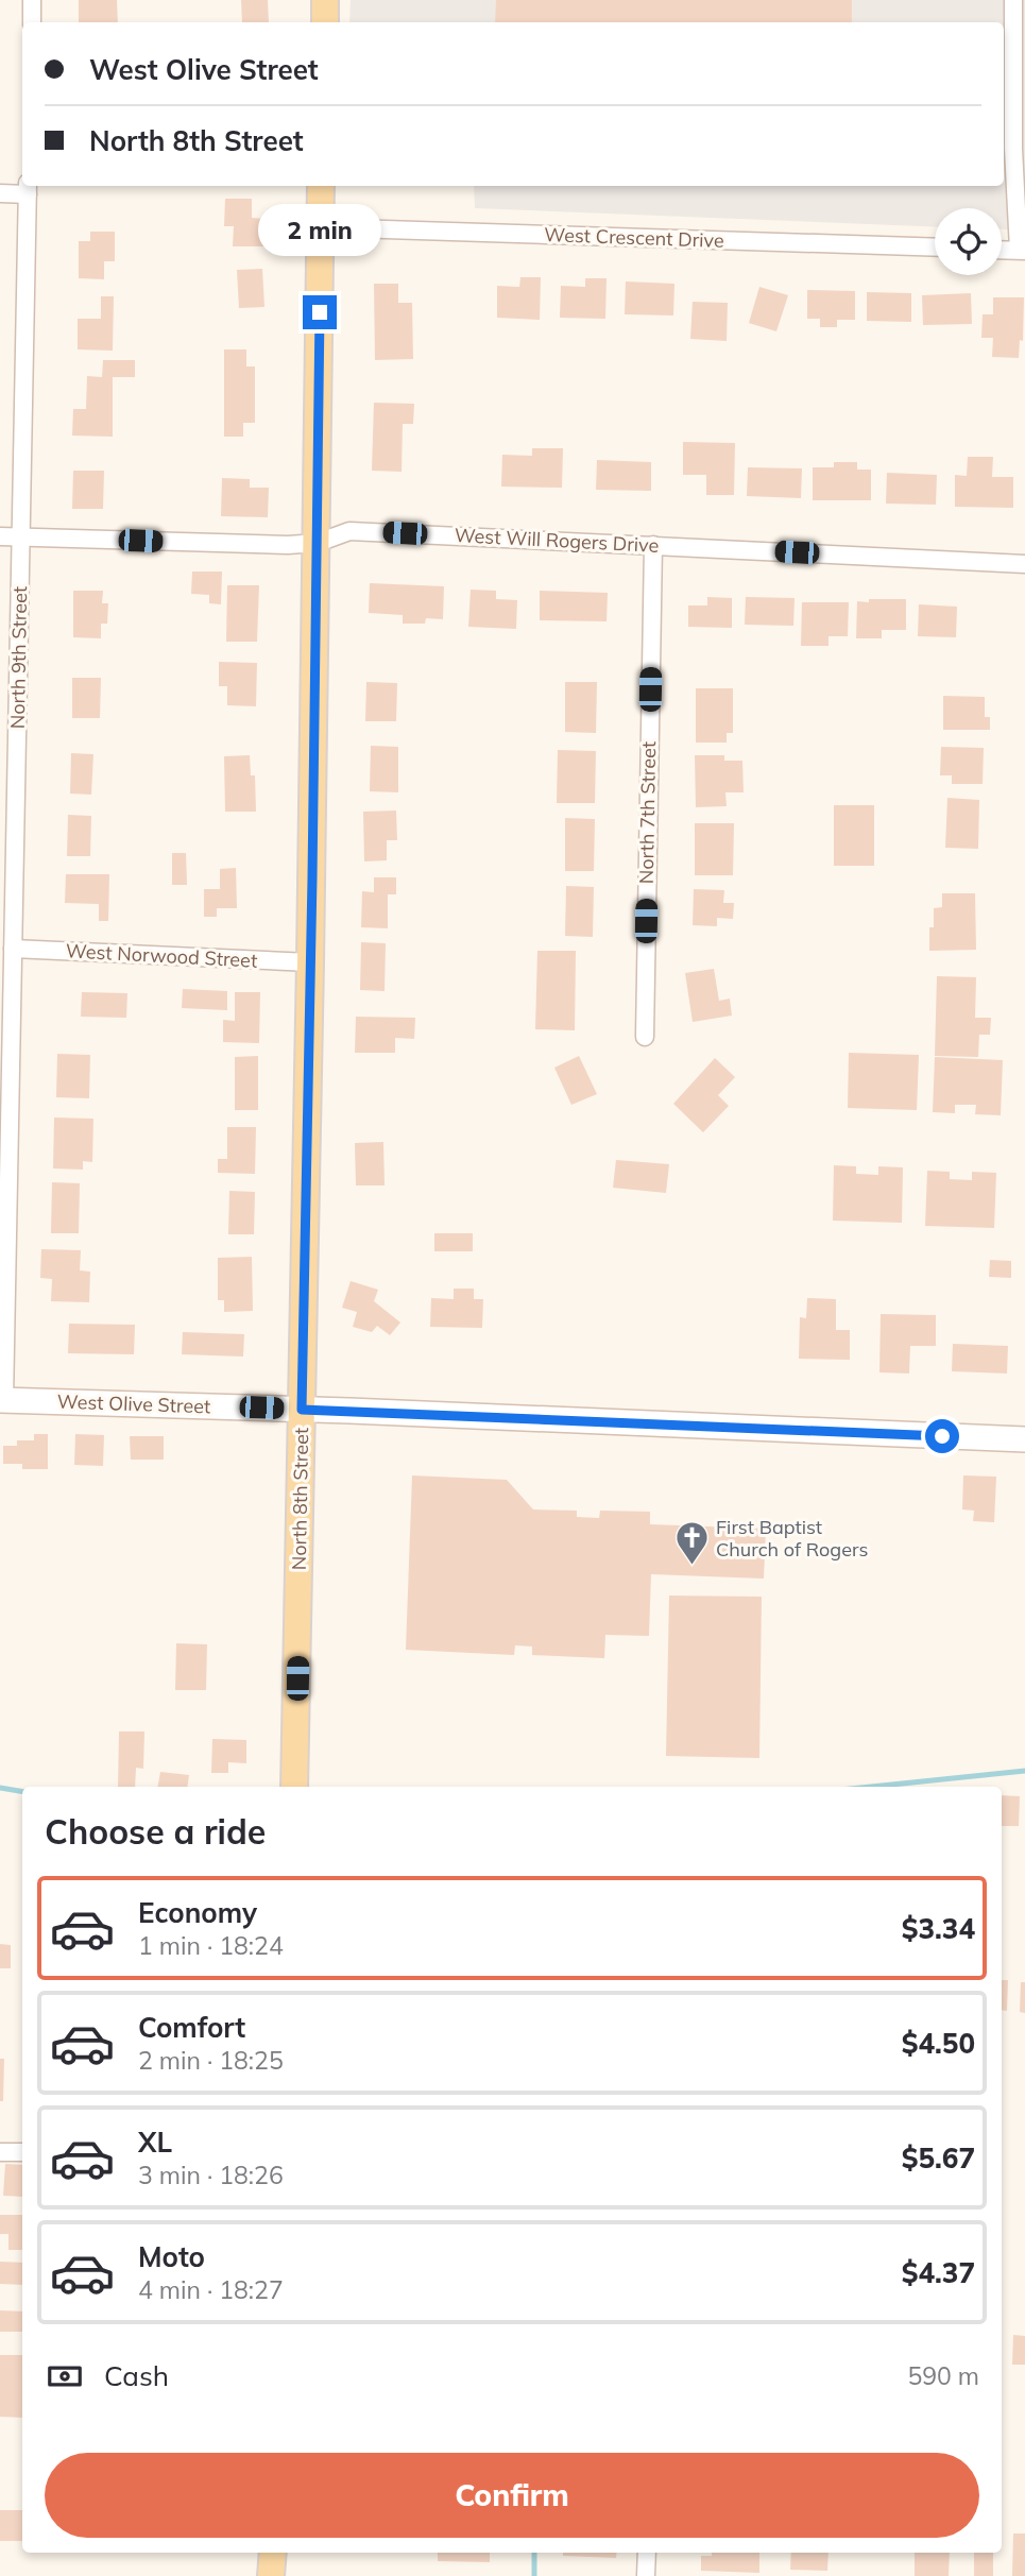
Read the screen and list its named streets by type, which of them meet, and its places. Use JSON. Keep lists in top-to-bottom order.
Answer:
{
  "streets": {
    "main road": ["West Olive Street", "North 8th Street"],
    "street": [
      "West Crescent Drive",
      "West Will Rogers Drive",
      "North 9th Street",
      "North 7th Street",
      "West Norwood Street"
    ]
  },
  "crossings": [
    ["West Crescent Drive", "North 8th Street"],
    ["West Will Rogers Drive", "North 9th Street"],
    ["West Will Rogers Drive", "North 7th Street"],
    ["West Will Rogers Drive", "North 8th Street"],
    ["North 9th Street", "West Norwood Street"],
    ["North 9th Street", "West Olive Street"],
    ["West Norwood Street", "North 8th Street"],
    ["West Olive Street", "North 8th Street"]
  ],
  "places": {
    "church": ["First Baptist Church of Rogers"]
  },
  "page": {
    "banner": ["West Olive Street", "North 8th Street"],
    "bubble": "2 min",
    "heading": "Choose a ride",
    "list": [
      {
        "name": "Economy",
        "note": "1 min · 18:24",
        "value": "$3.34"
      },
      {
        "name": "Comfort",
        "note": "2 min · 18:25",
        "value": "$4.50"
      },
      {
        "name": "XL",
        "note": "3 min · 18:26",
        "value": "$5.67"
      },
      {
        "name": "Moto",
        "note": "4 min · 18:27",
        "value": "$4.37"
      }
    ],
    "pay": ["Cash", "590 m"],
    "buttons": "Confirm"
  }
}
